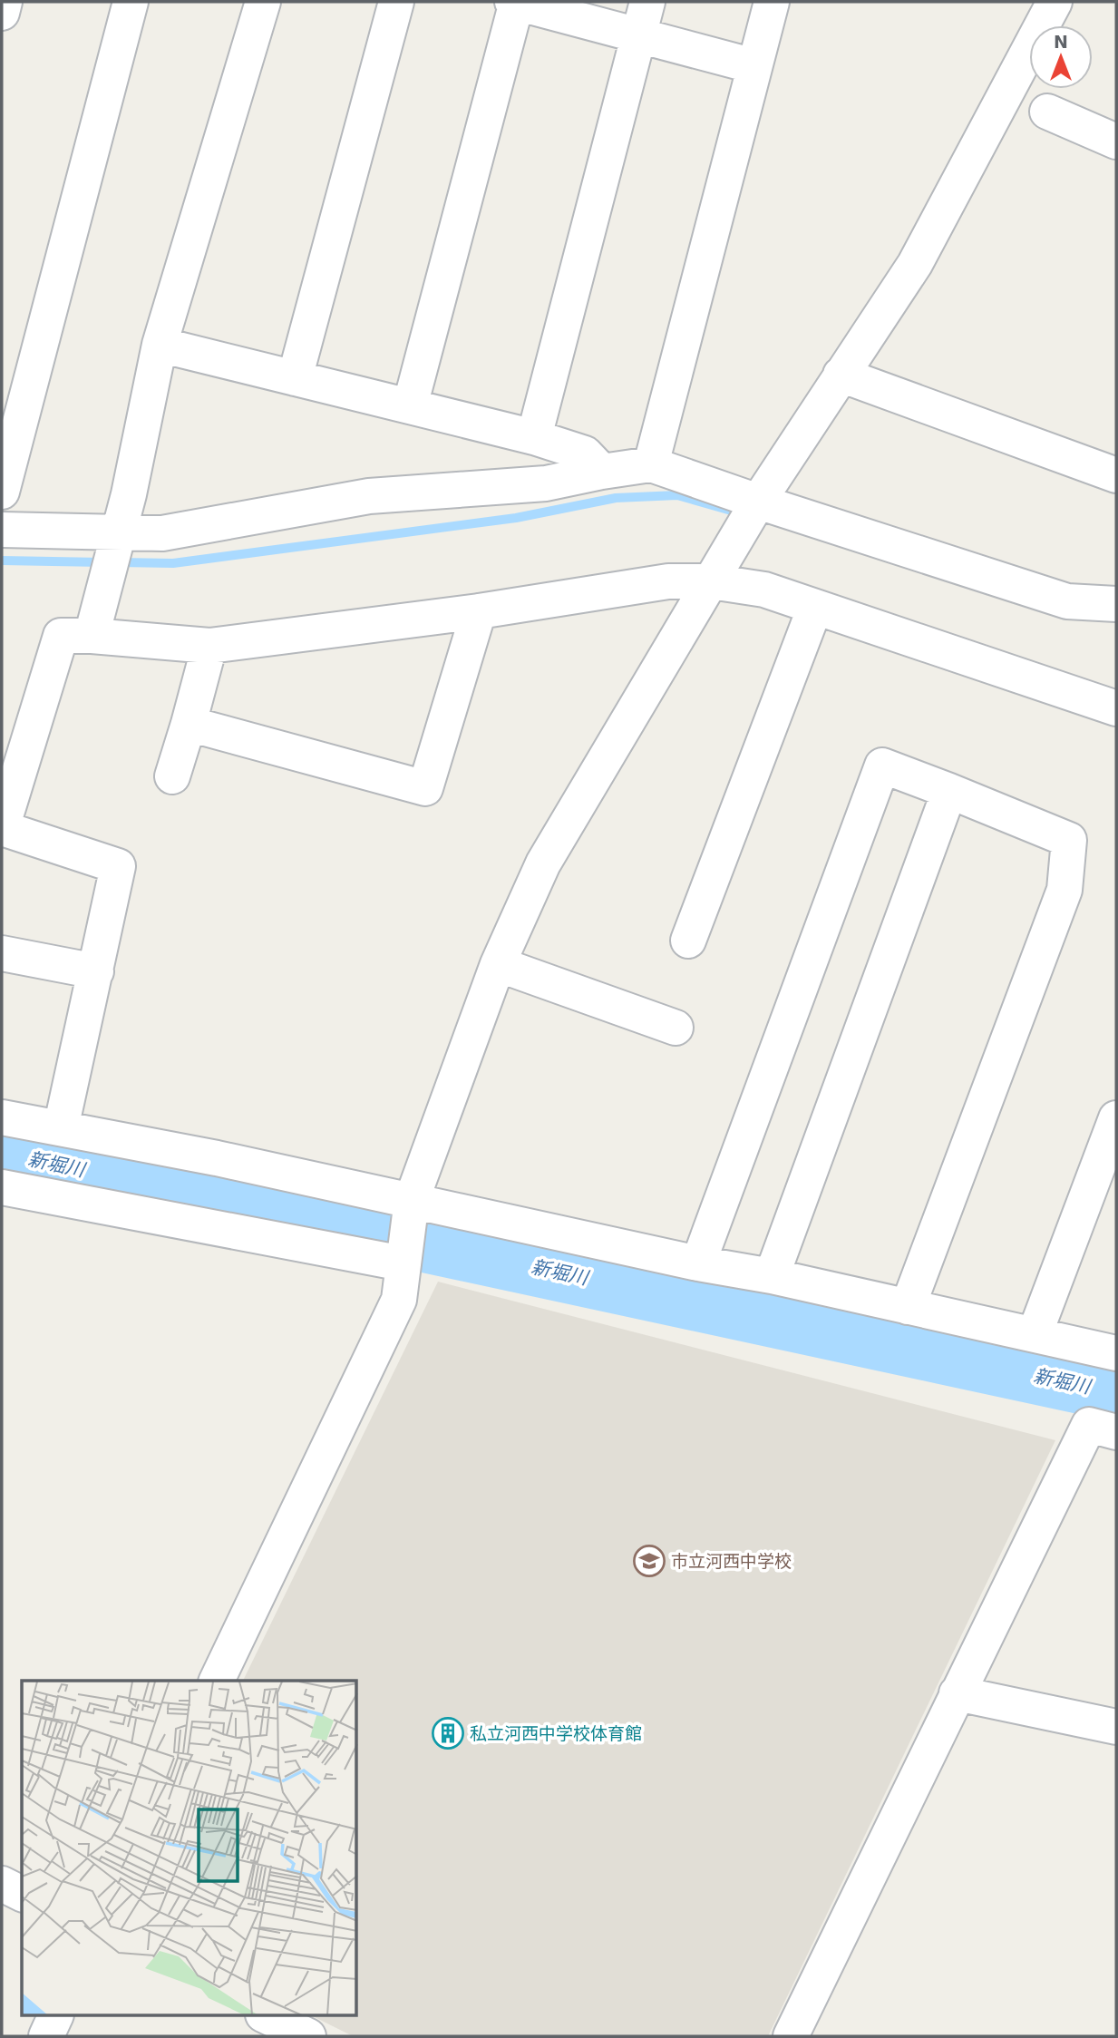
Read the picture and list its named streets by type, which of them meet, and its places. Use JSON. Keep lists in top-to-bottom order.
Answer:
{
  "water": ["新堀川"],
  "places": {
    "school or university": ["市立河西中学校"],
    "building": ["私立河西中学校体育館"]
  },
  "north": "top"
}
